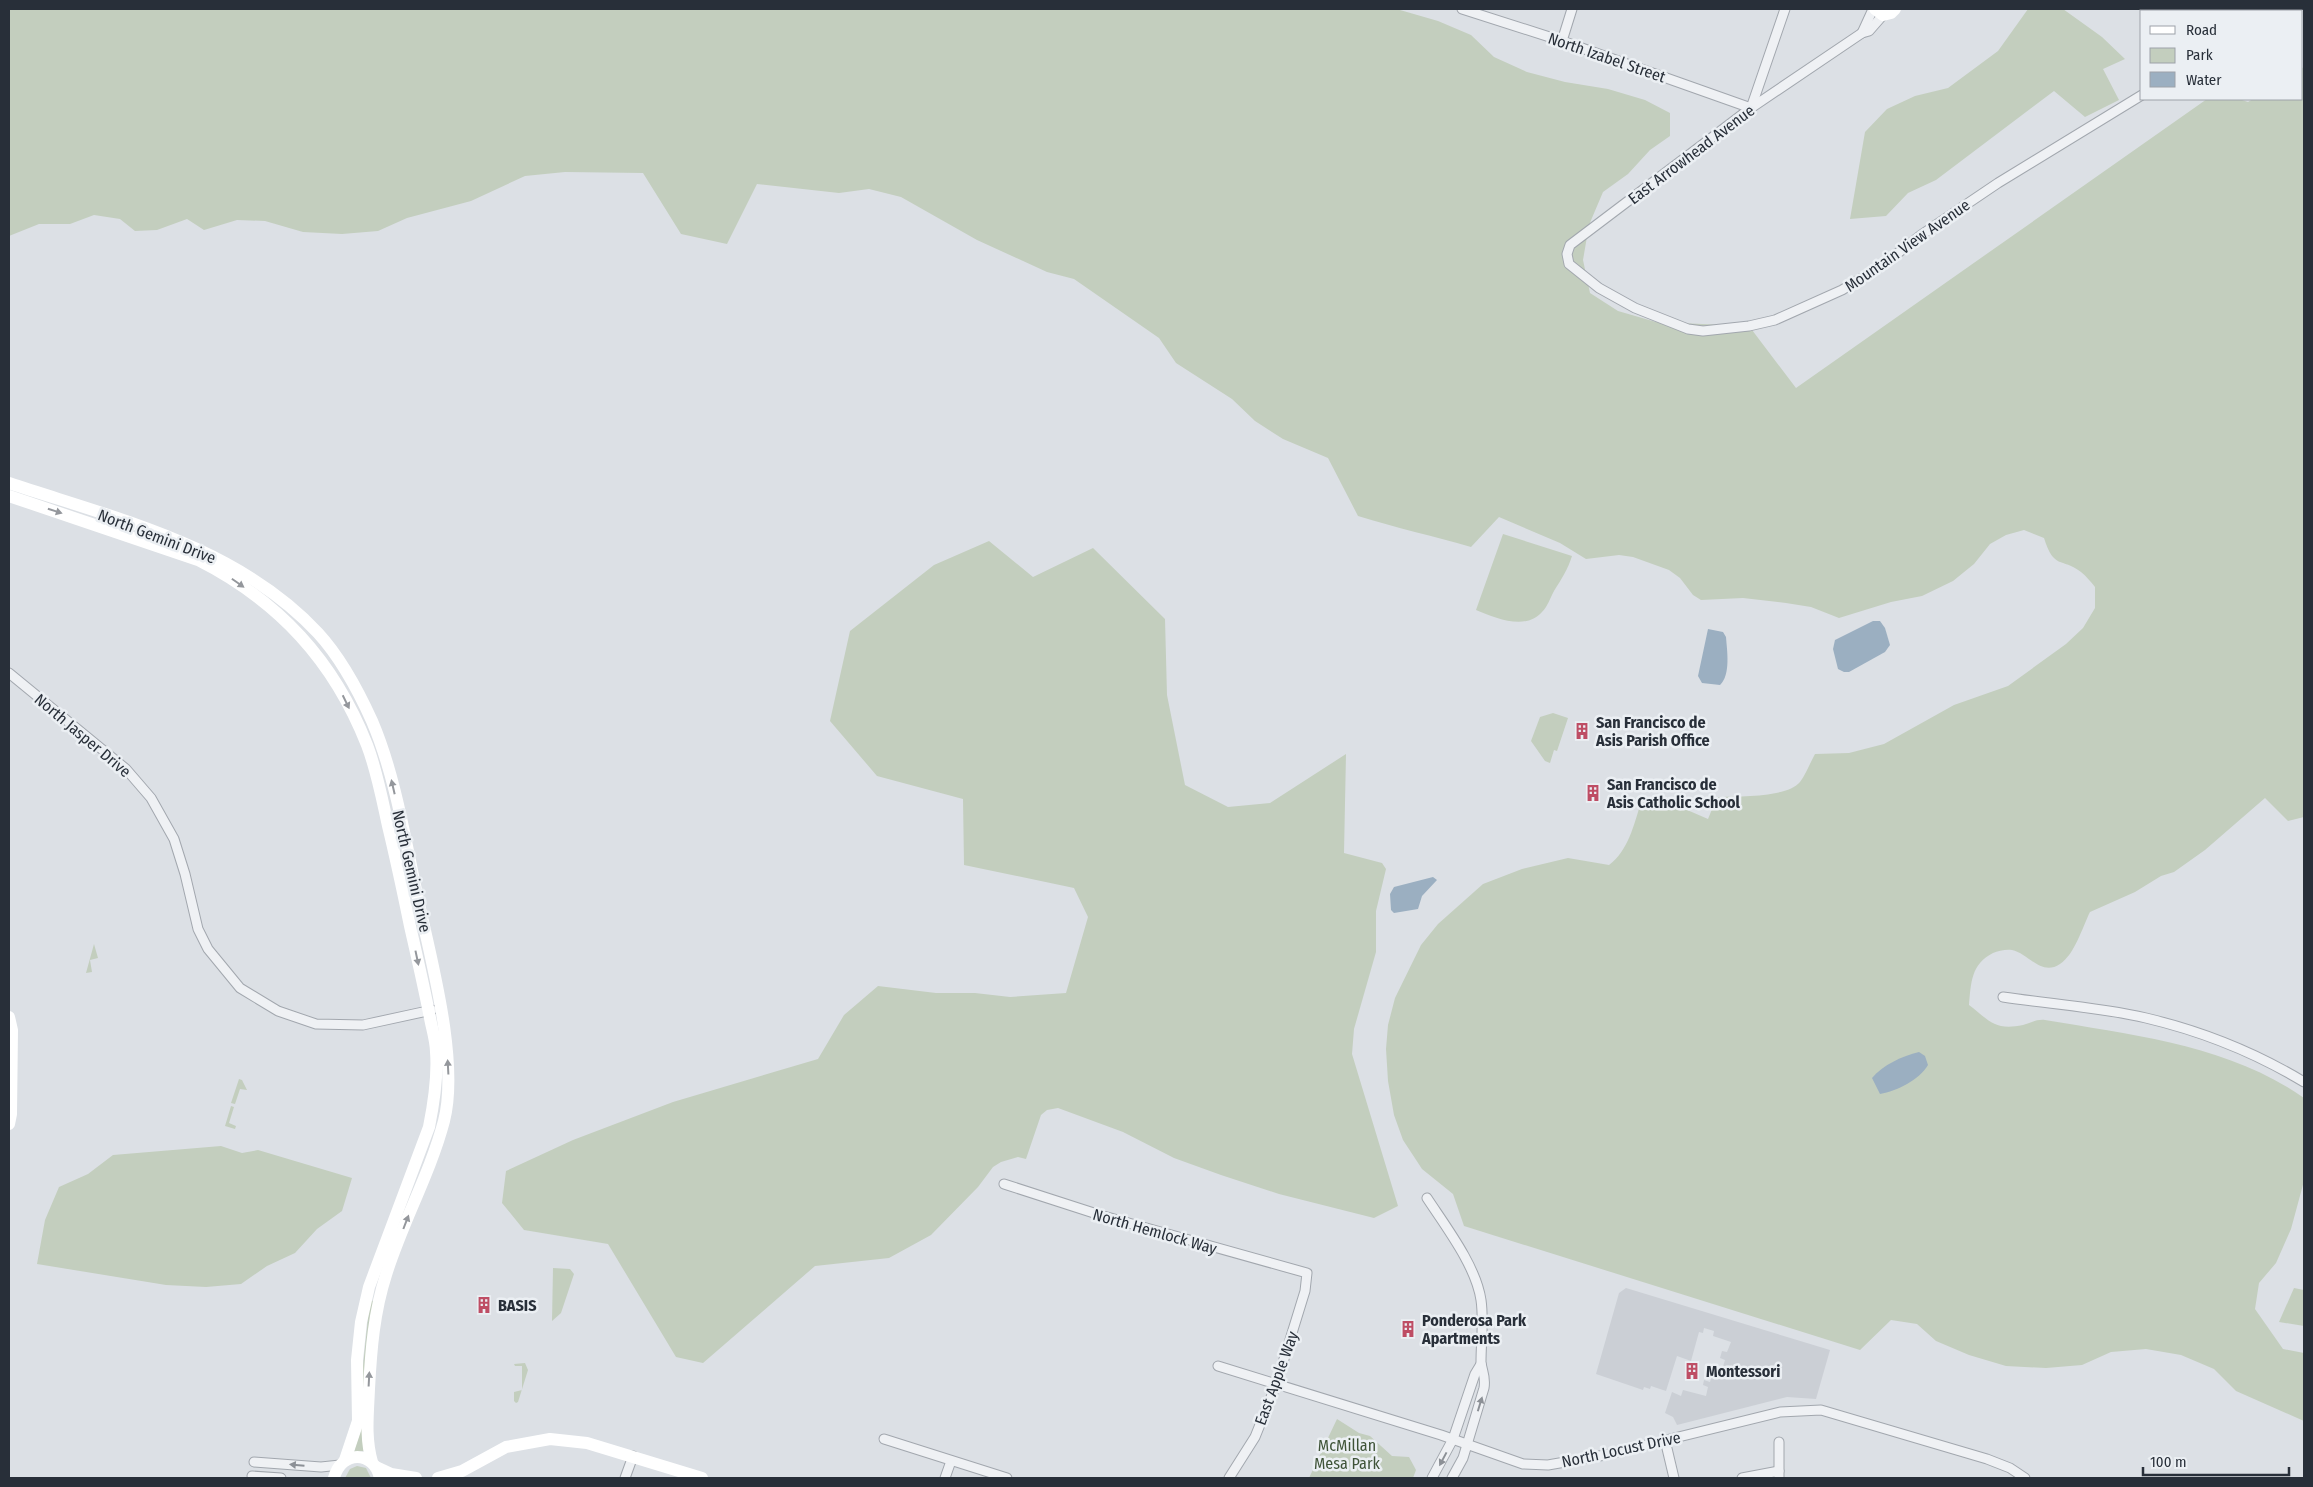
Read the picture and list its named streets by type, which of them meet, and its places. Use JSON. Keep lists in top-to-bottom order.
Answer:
{
  "streets": {
    "street": [
      "North Izabel Street",
      "East Arrowhead Avenue",
      "Mountain View Avenue",
      "North Gemini Drive",
      "North Jasper Drive",
      "North Hemlock Way",
      "East Apple Way",
      "North Locust Drive"
    ]
  },
  "crossings": [
    ["North Izabel Street", "East Arrowhead Avenue"],
    ["East Arrowhead Avenue", "Mountain View Avenue"],
    ["North Gemini Drive", "North Jasper Drive"],
    ["North Hemlock Way", "East Apple Way"],
    ["East Apple Way", "North Locust Drive"]
  ],
  "parks": ["McMillan Mesa Park"],
  "places": {
    "building": [
      "San Francisco de Asis Parish Office",
      "San Francisco de Asis Catholic School",
      "BASIS",
      "Ponderosa Park Apartments",
      "Montessori"
    ]
  },
  "legend": ["Road", "Park", "Water"],
  "scale_bar": "100 m"
}
